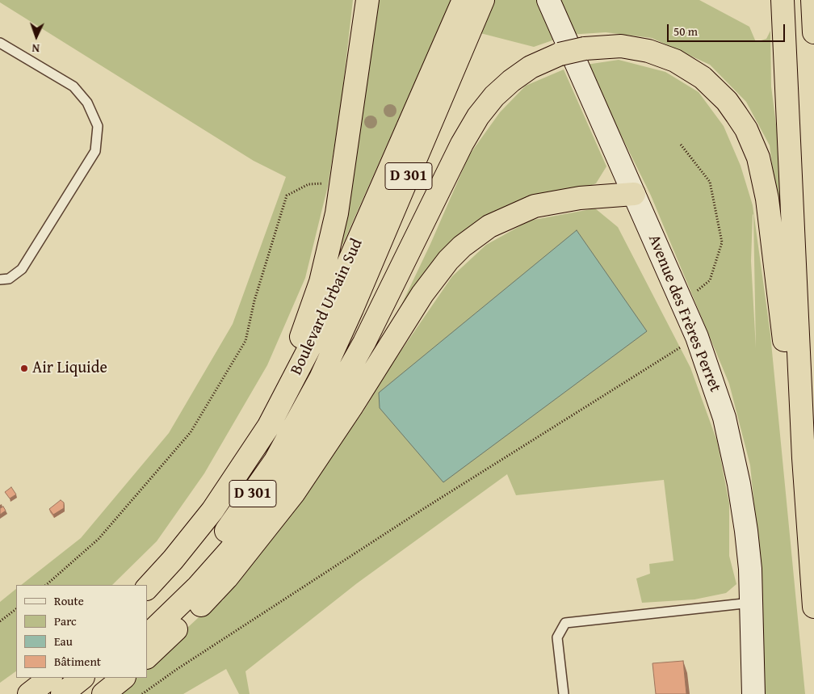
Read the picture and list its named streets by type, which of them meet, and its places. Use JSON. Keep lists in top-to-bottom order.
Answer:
{
  "streets": {
    "highway": ["D 301", "Boulevard Urbain Sud"],
    "street": ["Avenue des Frères Perret"]
  },
  "places": ["Air Liquide"],
  "legend": [
    "Route",
    "Parc",
    "Eau",
    "Bâtiment"
  ],
  "scale_bar": "50 m",
  "north": "bottom"
}
